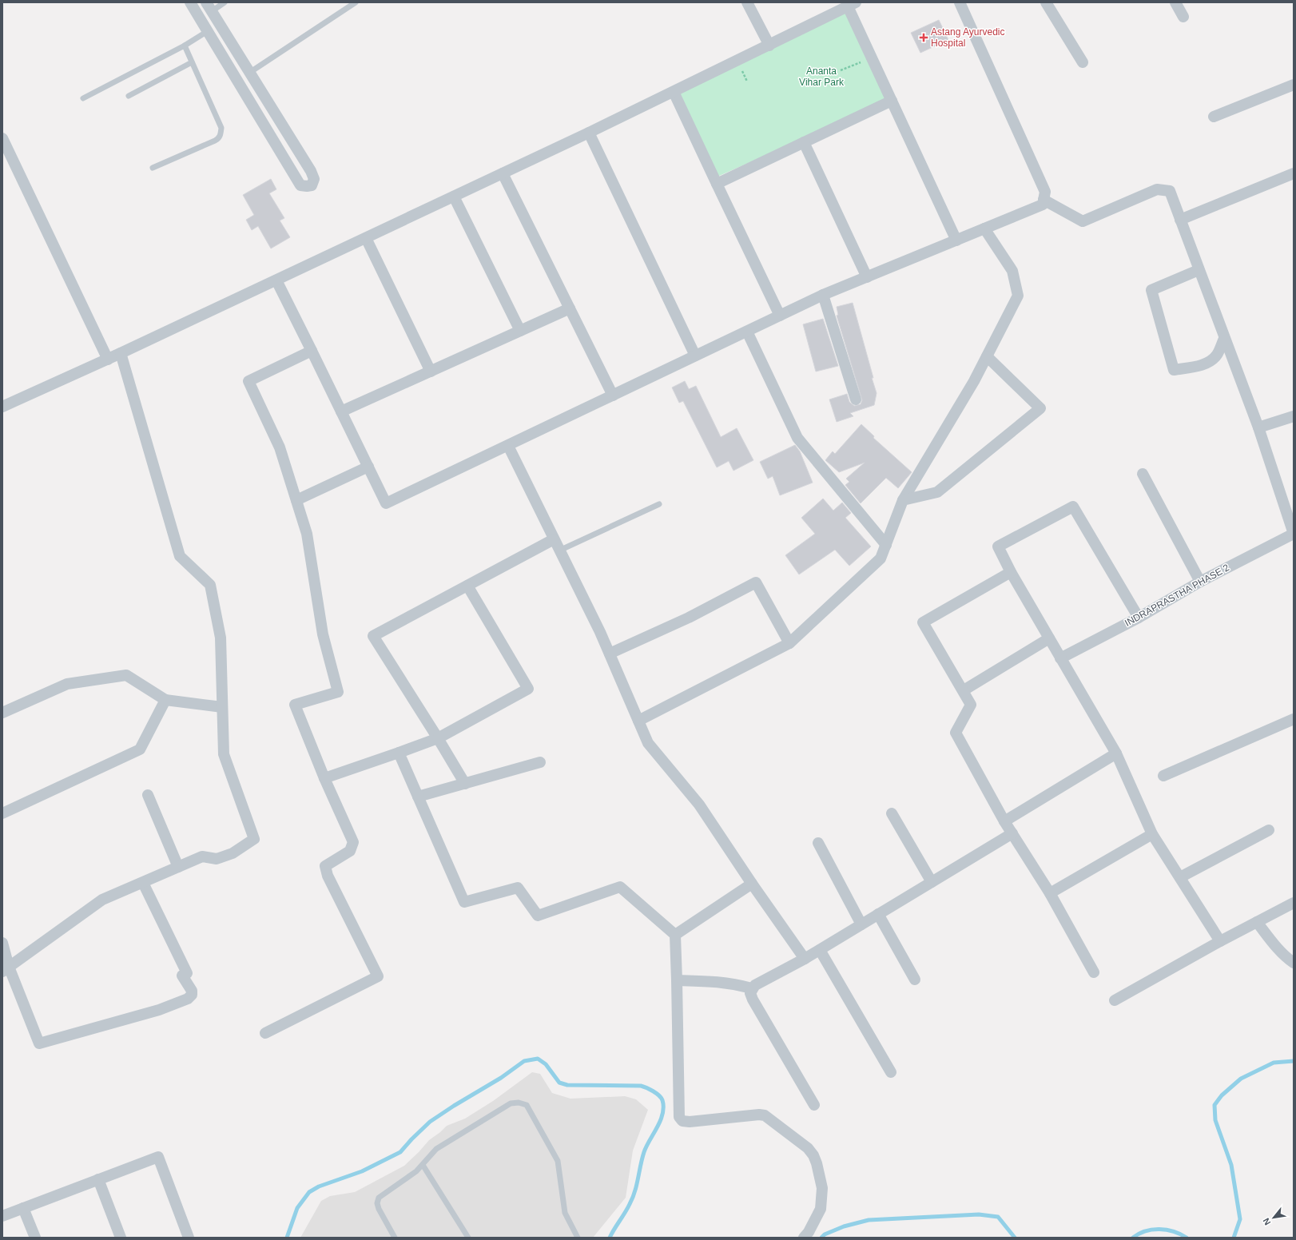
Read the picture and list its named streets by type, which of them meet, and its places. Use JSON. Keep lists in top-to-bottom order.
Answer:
{
  "streets": {
    "street": ["INDRAPRASTHA PHASE 2"]
  },
  "parks": ["Ananta Vihar Park"],
  "places": {
    "health": ["Astang Ayurvedic Hospital"]
  },
  "north": "bottom left"
}
